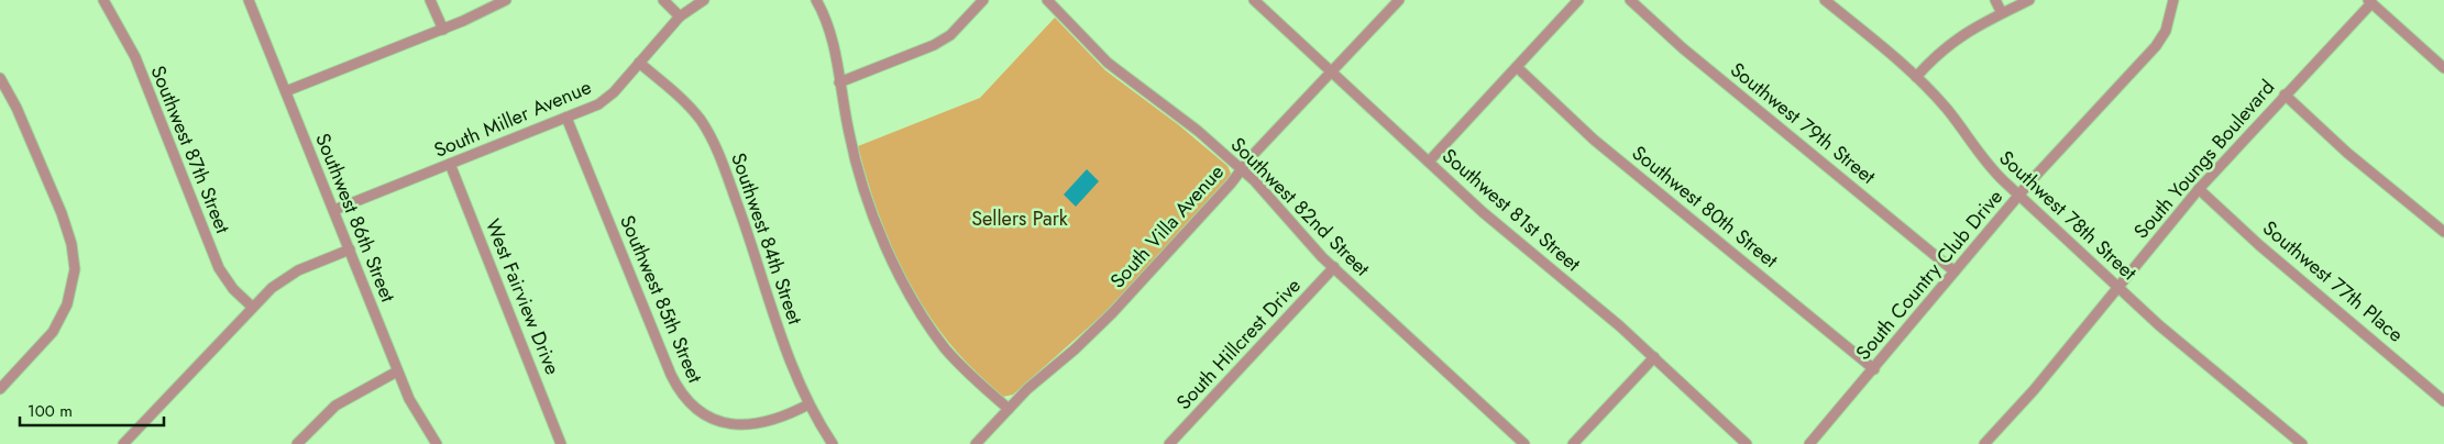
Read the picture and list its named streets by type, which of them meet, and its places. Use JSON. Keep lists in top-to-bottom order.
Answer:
{
  "streets": {
    "street": [
      "South Miller Avenue",
      "Southwest 79th Street",
      "Southwest 87th Street",
      "South Youngs Boulevard",
      "Southwest 82nd Street",
      "Southwest 80th Street",
      "Southwest 81st Street",
      "Southwest 78th Street",
      "Southwest 86th Street",
      "South Villa Avenue",
      "Southwest 84th Street",
      "South Country Club Drive",
      "Southwest 77th Place",
      "West Fairview Drive",
      "Southwest 85th Street",
      "South Hillcrest Drive"
    ]
  },
  "crossings": [
    ["South Miller Avenue", "Southwest 86th Street"],
    ["South Miller Avenue", "Southwest 84th Street"],
    ["South Miller Avenue", "West Fairview Drive"],
    ["South Miller Avenue", "Southwest 85th Street"],
    ["Southwest 79th Street", "South Country Club Drive"],
    ["South Youngs Boulevard", "Southwest 78th Street"],
    ["South Youngs Boulevard", "Southwest 77th Place"],
    ["Southwest 82nd Street", "South Villa Avenue"],
    ["Southwest 82nd Street", "South Hillcrest Drive"],
    ["Southwest 80th Street", "South Country Club Drive"],
    ["Southwest 81st Street", "South Villa Avenue"],
    ["Southwest 78th Street", "South Country Club Drive"],
    ["Southwest 84th Street", "Southwest 85th Street"]
  ],
  "parks": ["Sellers Park"],
  "scale_bar": "100 m"
}
